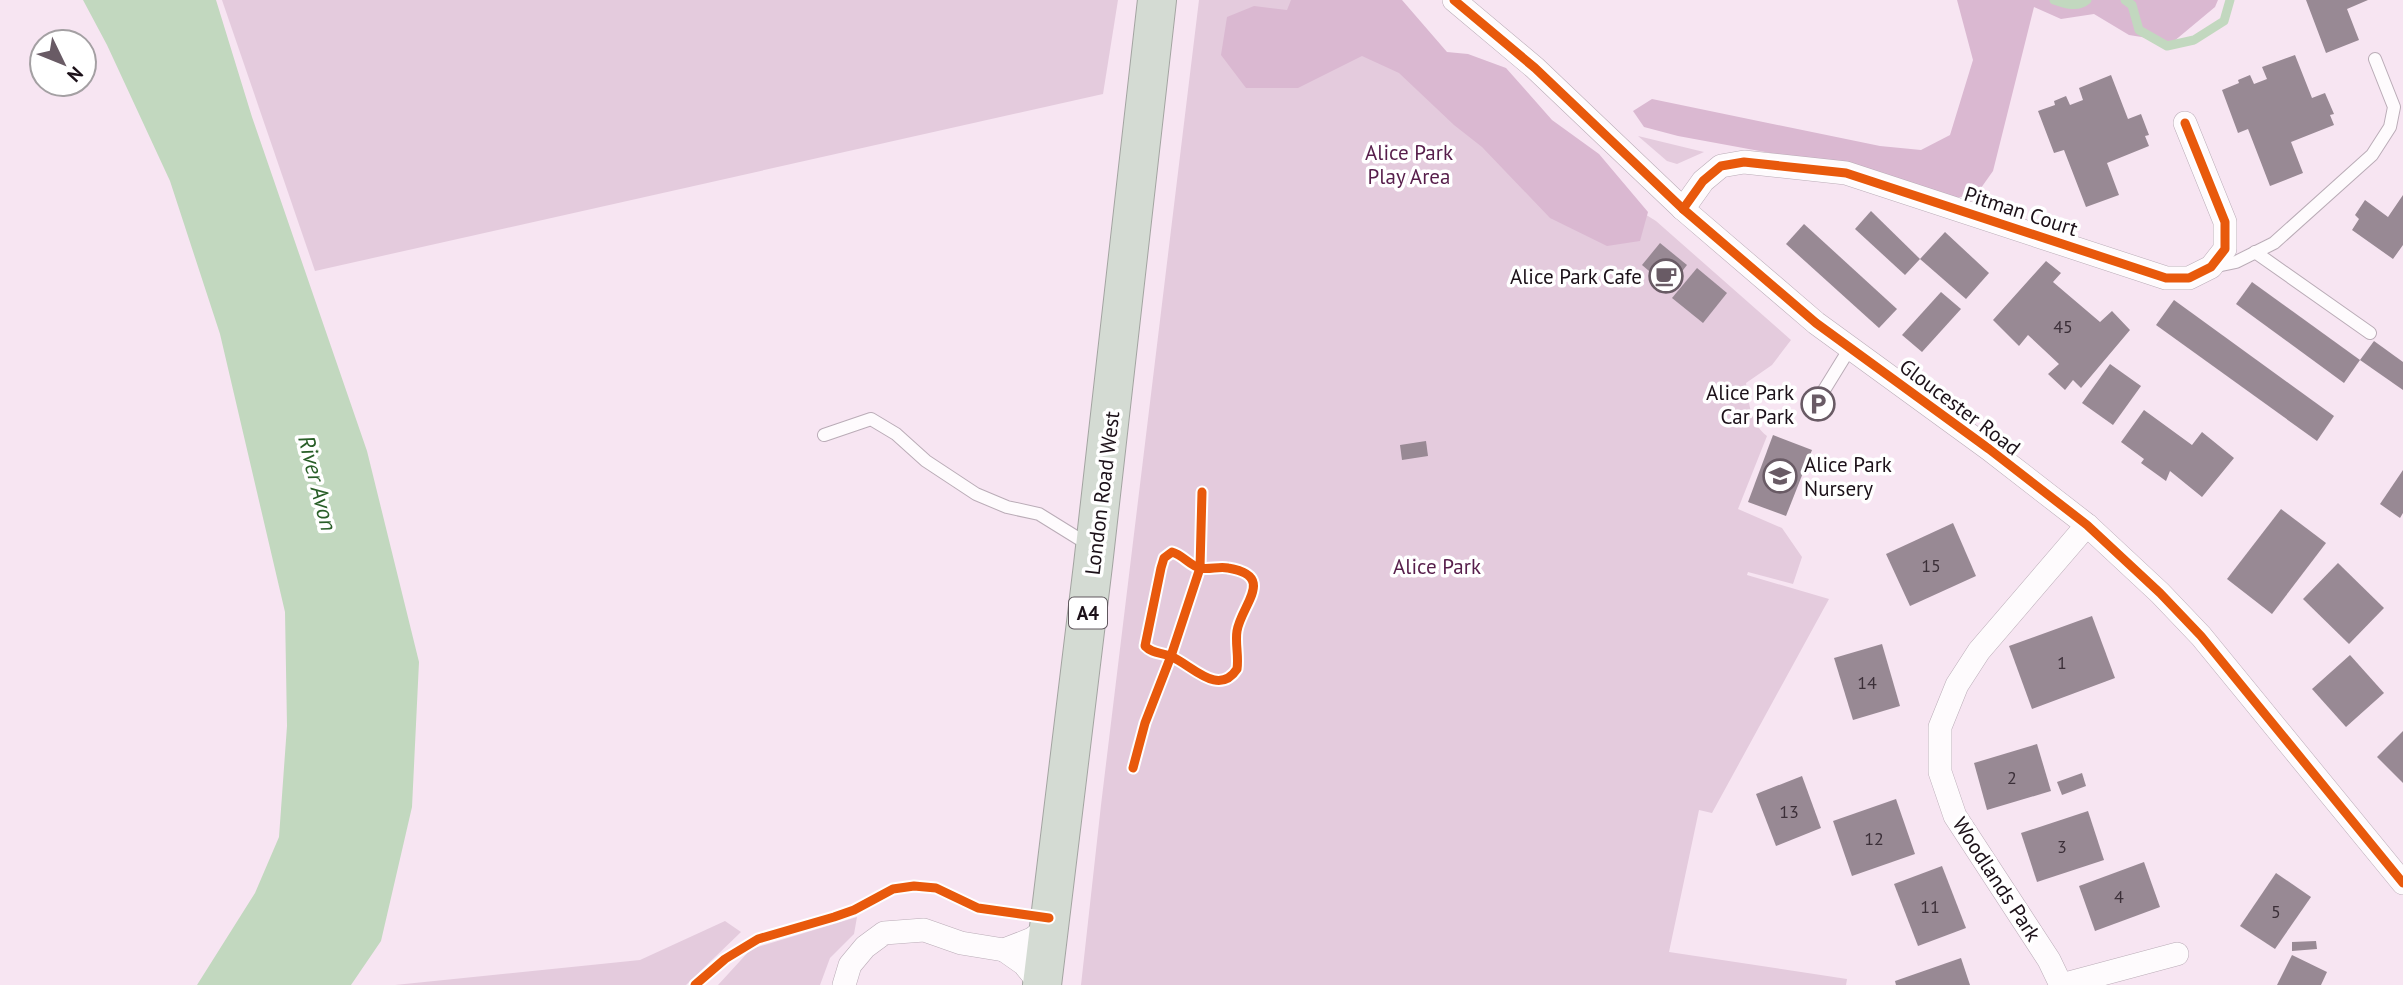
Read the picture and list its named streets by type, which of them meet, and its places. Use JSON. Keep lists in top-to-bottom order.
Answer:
{
  "streets": {
    "highway": ["London Road West", "A4"],
    "street": ["Pitman Court", "Gloucester Road", "Woodlands Park"]
  },
  "crossings": [
    ["Pitman Court", "Gloucester Road"],
    ["Gloucester Road", "Woodlands Park"]
  ],
  "water": ["River Avon"],
  "parks": ["Alice Park Play Area", "Alice Park"],
  "places": {
    "cafe": ["Alice Park Cafe"],
    "parking": ["Alice Park Car Park"],
    "school or university": ["Alice Park Nursery"]
  },
  "house_numbers": [
    "45",
    "15",
    "1",
    "14",
    "2",
    "13",
    "12",
    "3",
    "4",
    "11",
    "5"
  ],
  "north": "bottom right"
}
